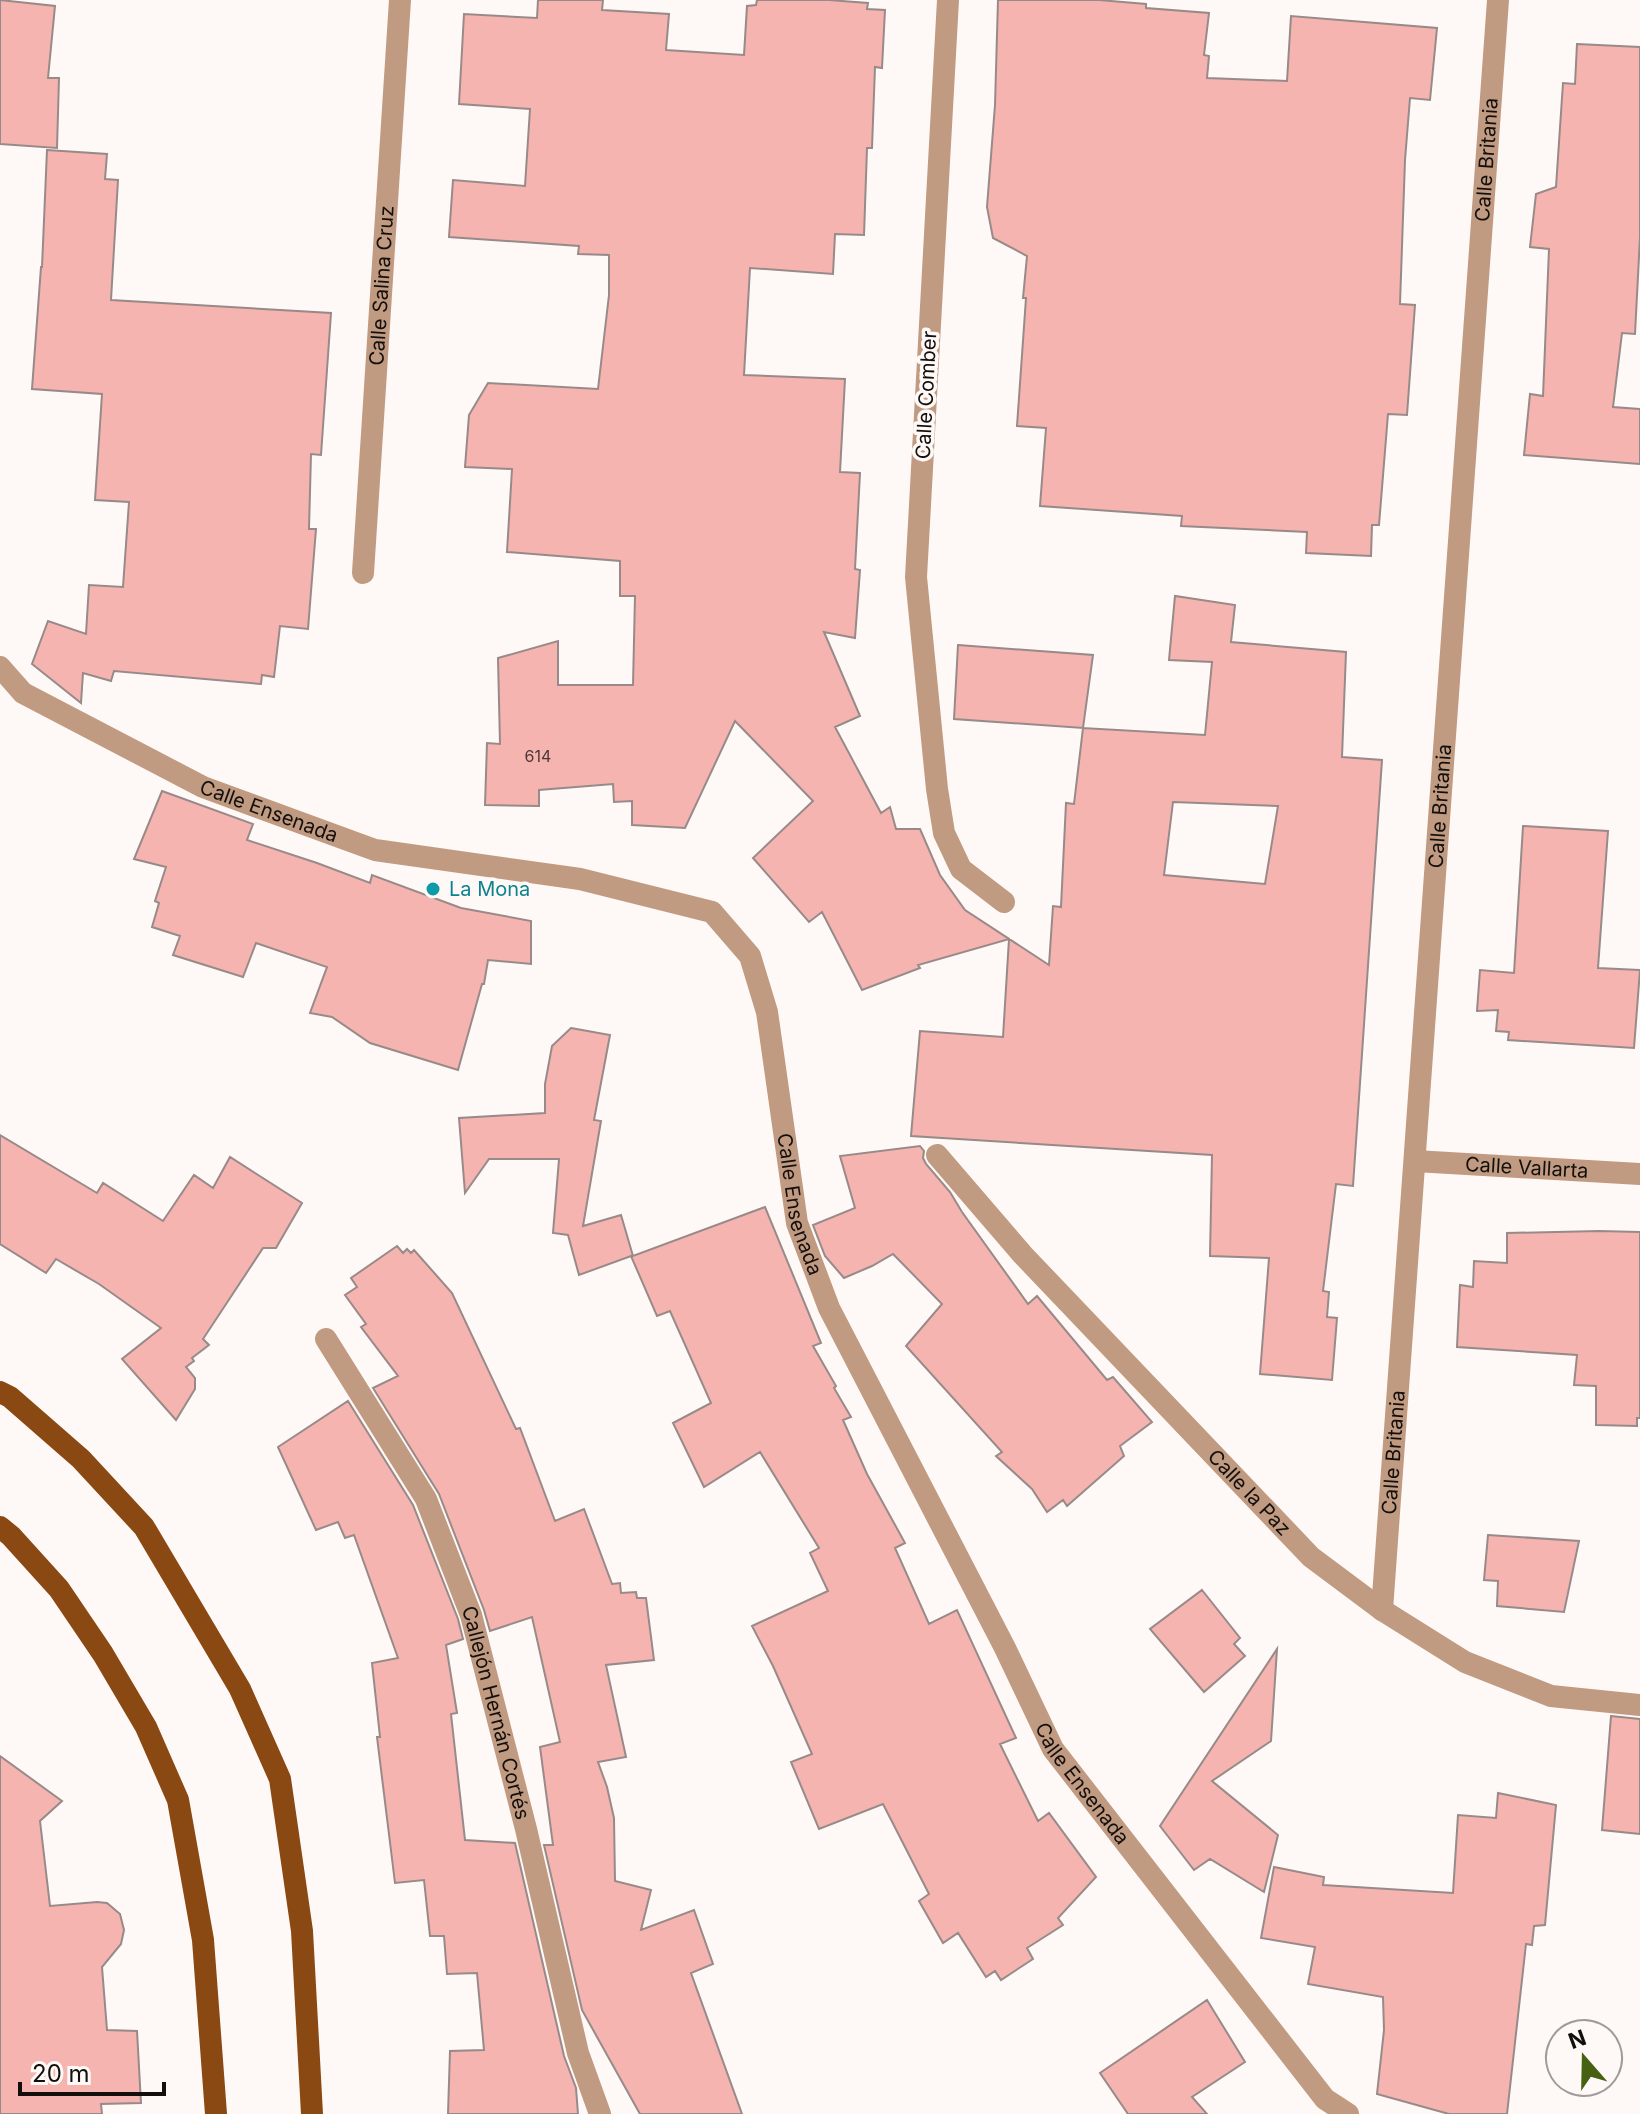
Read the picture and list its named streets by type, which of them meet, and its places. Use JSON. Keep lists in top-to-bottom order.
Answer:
{
  "streets": {
    "street": [
      "Calle Britania",
      "Calle Salina Cruz",
      "Calle Comber",
      "Calle Ensenada",
      "Calle Vallarta",
      "Calle la Paz",
      "Callejón Hernán Cortés"
    ]
  },
  "crossings": [
    ["Calle Britania", "Calle Vallarta"],
    ["Calle Britania", "Calle la Paz"]
  ],
  "places": ["La Mona"],
  "house_numbers": ["614"],
  "scale_bar": "20 m",
  "north": "top"
}
